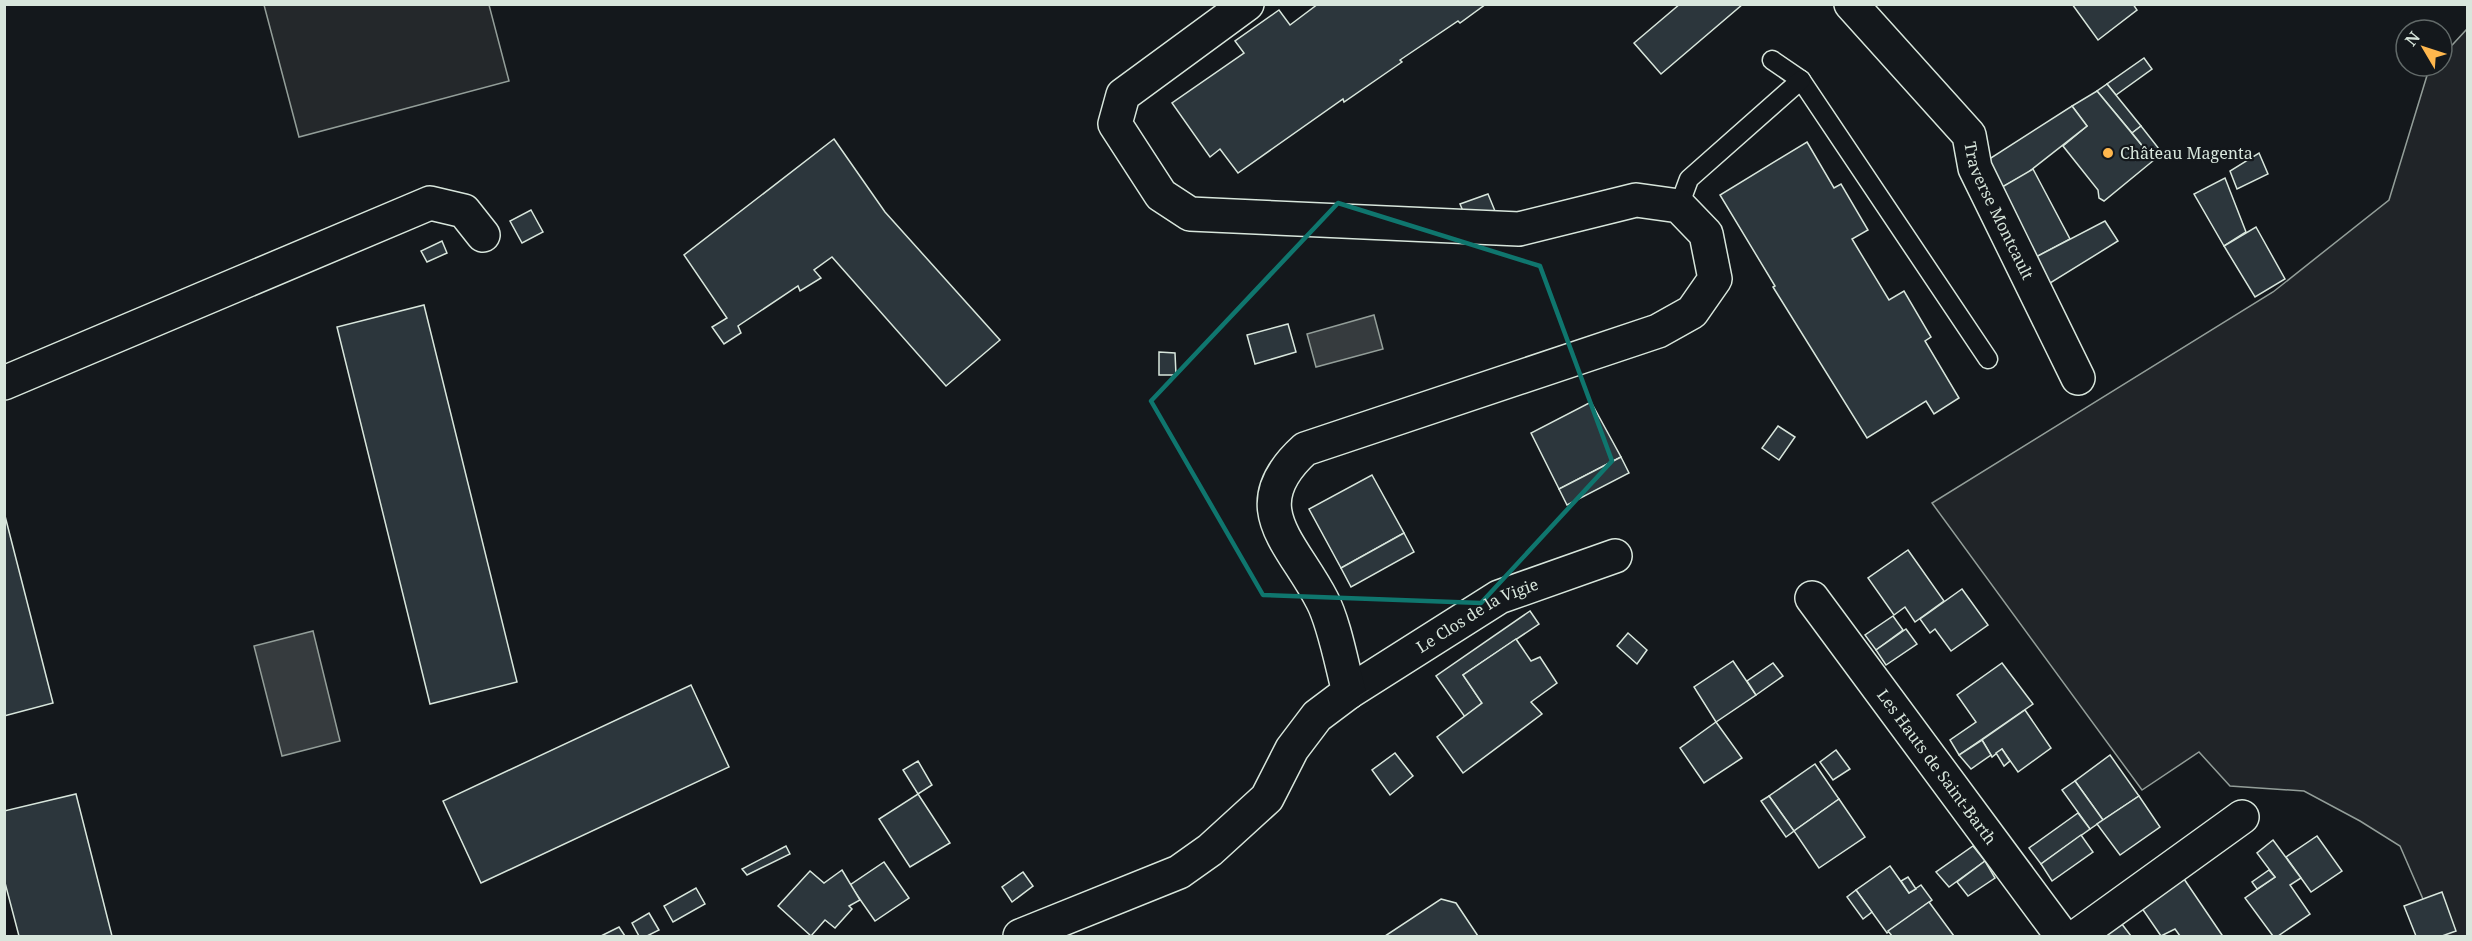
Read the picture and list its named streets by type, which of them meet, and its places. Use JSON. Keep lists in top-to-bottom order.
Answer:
{
  "streets": {
    "street": ["Traverse Montcault", "Le Clos de la Vigie", "Les Hauts de Saint-Barth"]
  },
  "places": ["Château Magenta"],
  "north": "top left"
}
